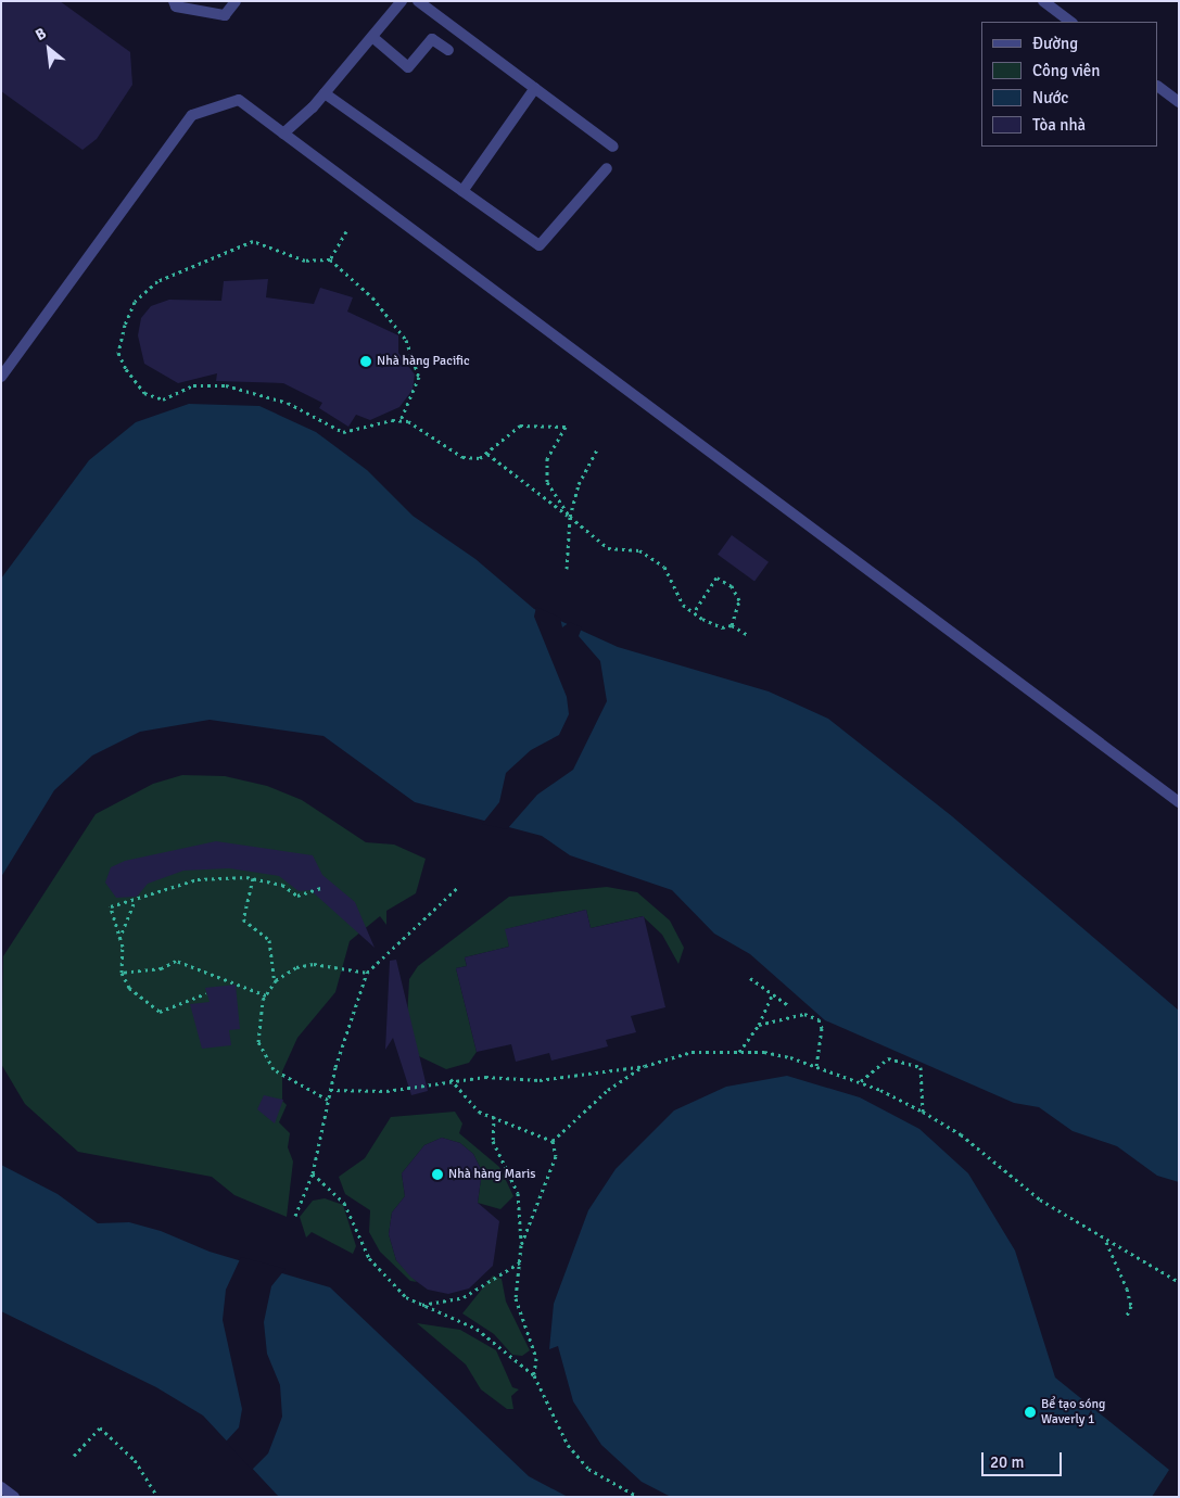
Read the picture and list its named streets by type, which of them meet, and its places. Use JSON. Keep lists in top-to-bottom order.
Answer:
{
  "places": ["Nhà hàng Pacific", "Nhà hàng Maris", "Bể tạo sóng Waverly 1"],
  "legend": [
    "Đường",
    "Công viên",
    "Nước",
    "Tòa nhà"
  ],
  "scale_bar": "20 m",
  "north": "top left"
}
